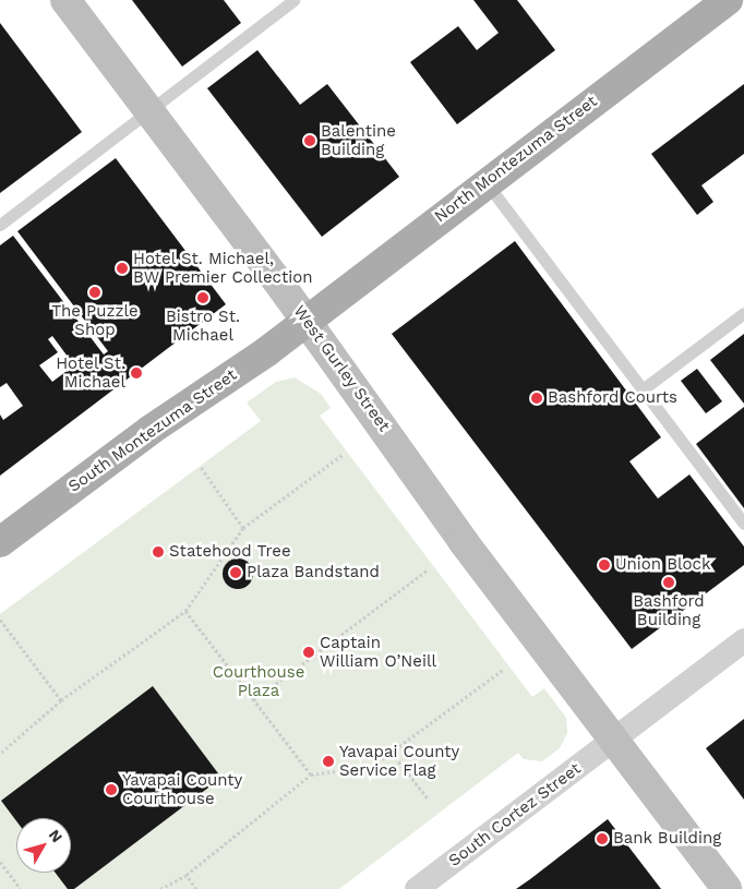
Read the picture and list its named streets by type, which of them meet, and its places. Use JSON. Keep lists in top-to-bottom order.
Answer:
{
  "streets": {
    "main road": ["North Montezuma Street", "West Gurley Street", "South Montezuma Street"],
    "street": ["South Cortez Street"]
  },
  "crossings": [
    ["North Montezuma Street", "West Gurley Street"],
    ["North Montezuma Street", "South Montezuma Street"],
    ["West Gurley Street", "South Montezuma Street"],
    ["West Gurley Street", "South Cortez Street"]
  ],
  "parks": ["Courthouse Plaza"],
  "places": [
    "Balentine Building",
    "Hotel St. Michael, BW Premier Collection",
    "The Puzzle Shop",
    "Bistro St. Michael",
    "Hotel St. Michael",
    "Bashford Courts",
    "Statehood Tree",
    "Union Block",
    "Plaza Bandstand",
    "Bashford Building",
    "Captain William O’Neill",
    "Yavapai County Service Flag",
    "Yavapai County Courthouse",
    "Bank Building"
  ],
  "north": "top right"
}
